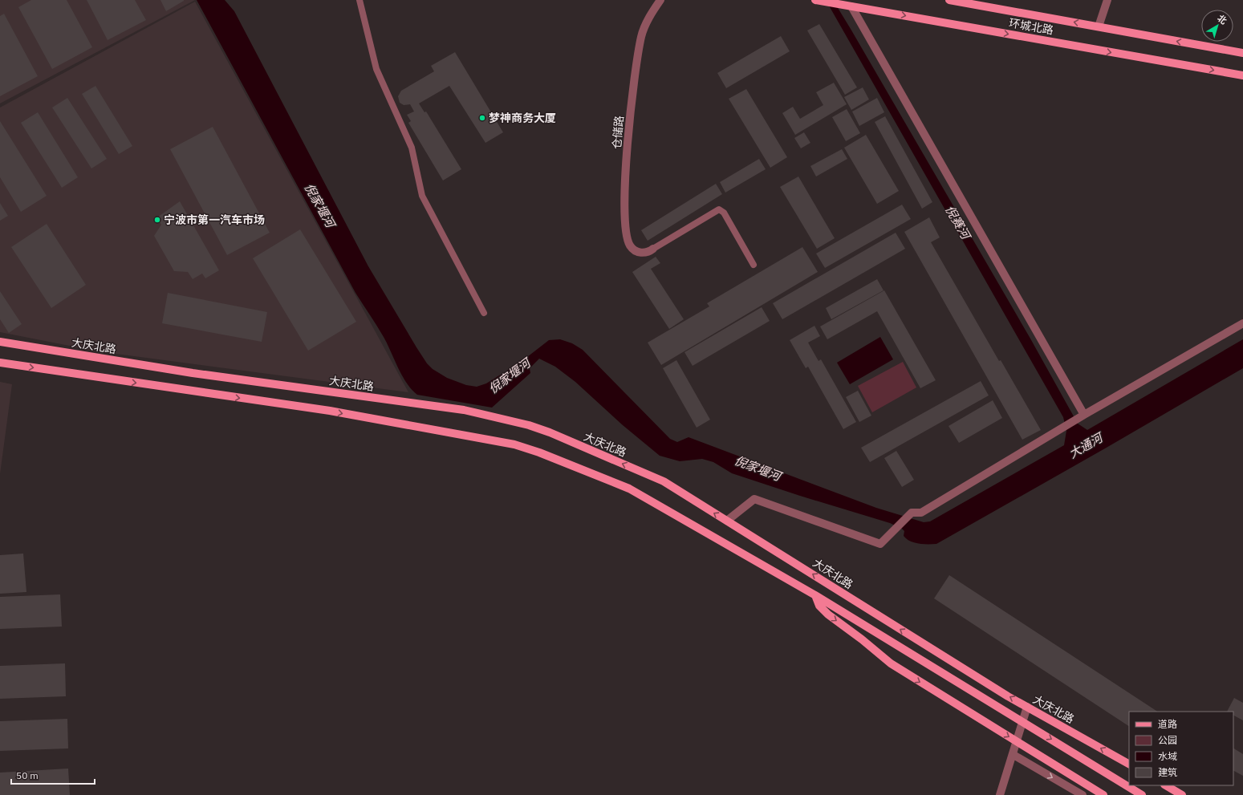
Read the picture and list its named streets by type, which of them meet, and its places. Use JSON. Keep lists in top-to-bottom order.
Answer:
{
  "streets": {
    "main road": ["环城北路", "大庆北路"],
    "street": ["仓储路"]
  },
  "water": ["倪家堰河", "倪赛河", "大通河"],
  "places": ["梦神商务大厦", "宁波市第一汽车市场"],
  "legend": [
    "道路",
    "公园",
    "水域",
    "建筑"
  ],
  "scale_bar": "50 m",
  "north": "top right"
}
